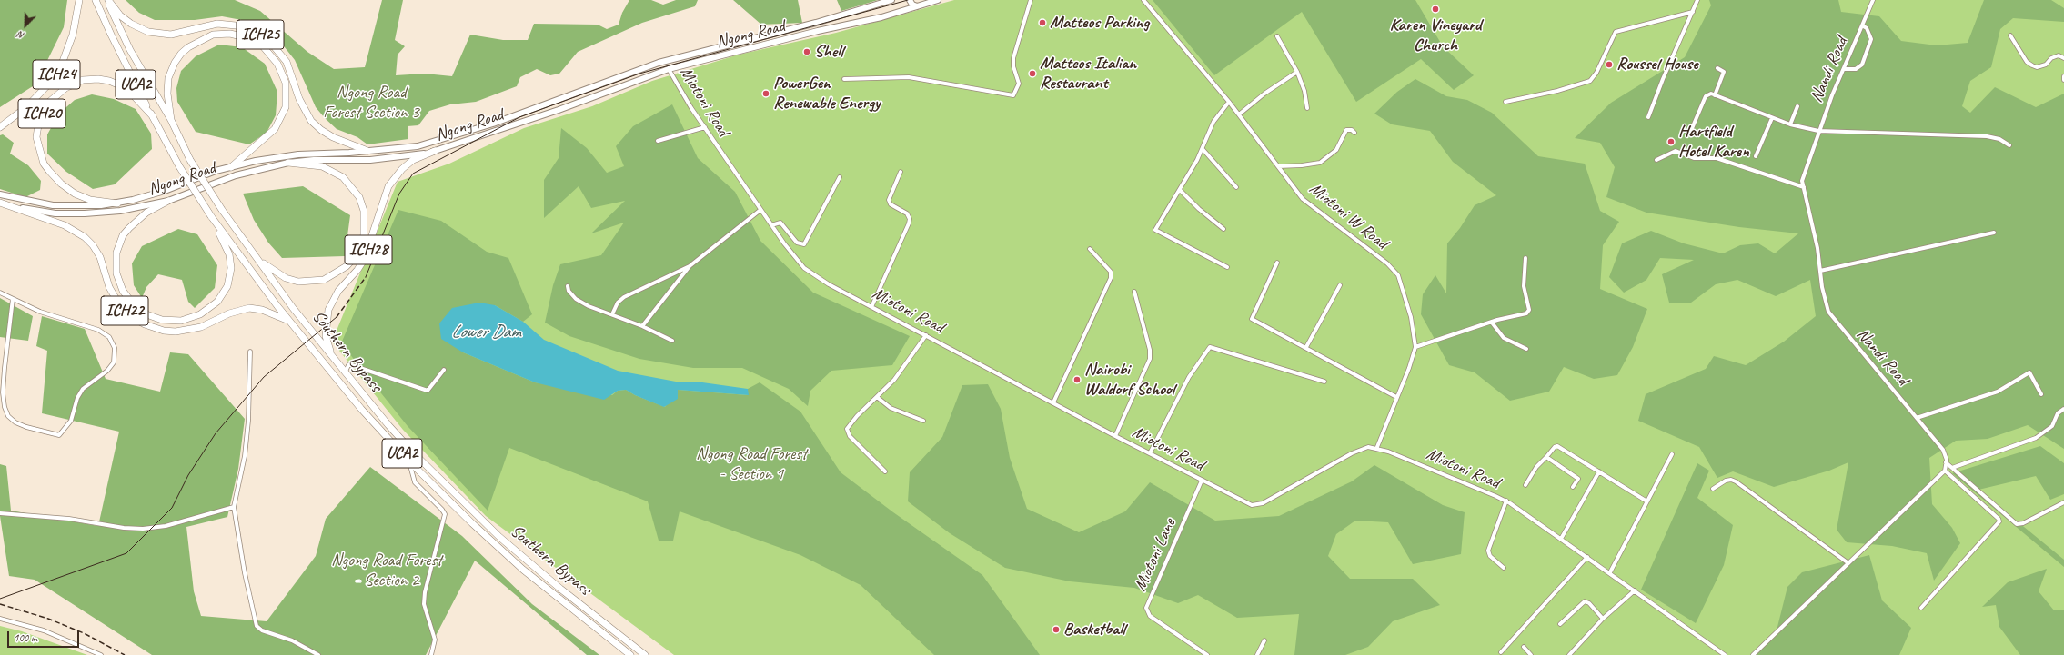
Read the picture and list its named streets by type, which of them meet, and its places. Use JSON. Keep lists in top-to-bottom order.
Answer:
{
  "streets": {
    "highway": [
      "ICH25",
      "ICH24",
      "UCA2",
      "ICH20",
      "ICH28",
      "ICH22",
      "Southern Bypass"
    ],
    "main road": ["Ngong Road"],
    "street": [
      "Nandi Road",
      "Miotoni Road",
      "Miotoni W Road",
      "Miotoni Lane"
    ]
  },
  "crossings": [
    ["ICH25", "Ngong Road"],
    ["ICH25", "Southern Bypass"],
    ["Ngong Road", "Miotoni Road"],
    ["Ngong Road", "ICH20"],
    ["Ngong Road", "ICH28"],
    ["Ngong Road", "ICH22"],
    ["Miotoni Road", "Miotoni W Road"],
    ["Miotoni Road", "Miotoni Lane"],
    ["ICH20", "Southern Bypass"],
    ["ICH28", "Southern Bypass"],
    ["ICH22", "Southern Bypass"]
  ],
  "water": ["Lower Dam"],
  "parks": ["Ngong Road Forest Section 3", "Ngong Road Forest - Section 1", "Ngong Road Forest - Section 2"],
  "places": [
    "Karen Vineyard Church",
    "Matteos Parking",
    "Shell",
    "Roussel House",
    "Matteos Italian Restaurant",
    "PowerGen Renewable Energy",
    "Hartfield Hotel Karen",
    "Nairobi Waldorf School",
    "Basketball"
  ],
  "scale_bar": "100 m",
  "north": "bottom left"
}
